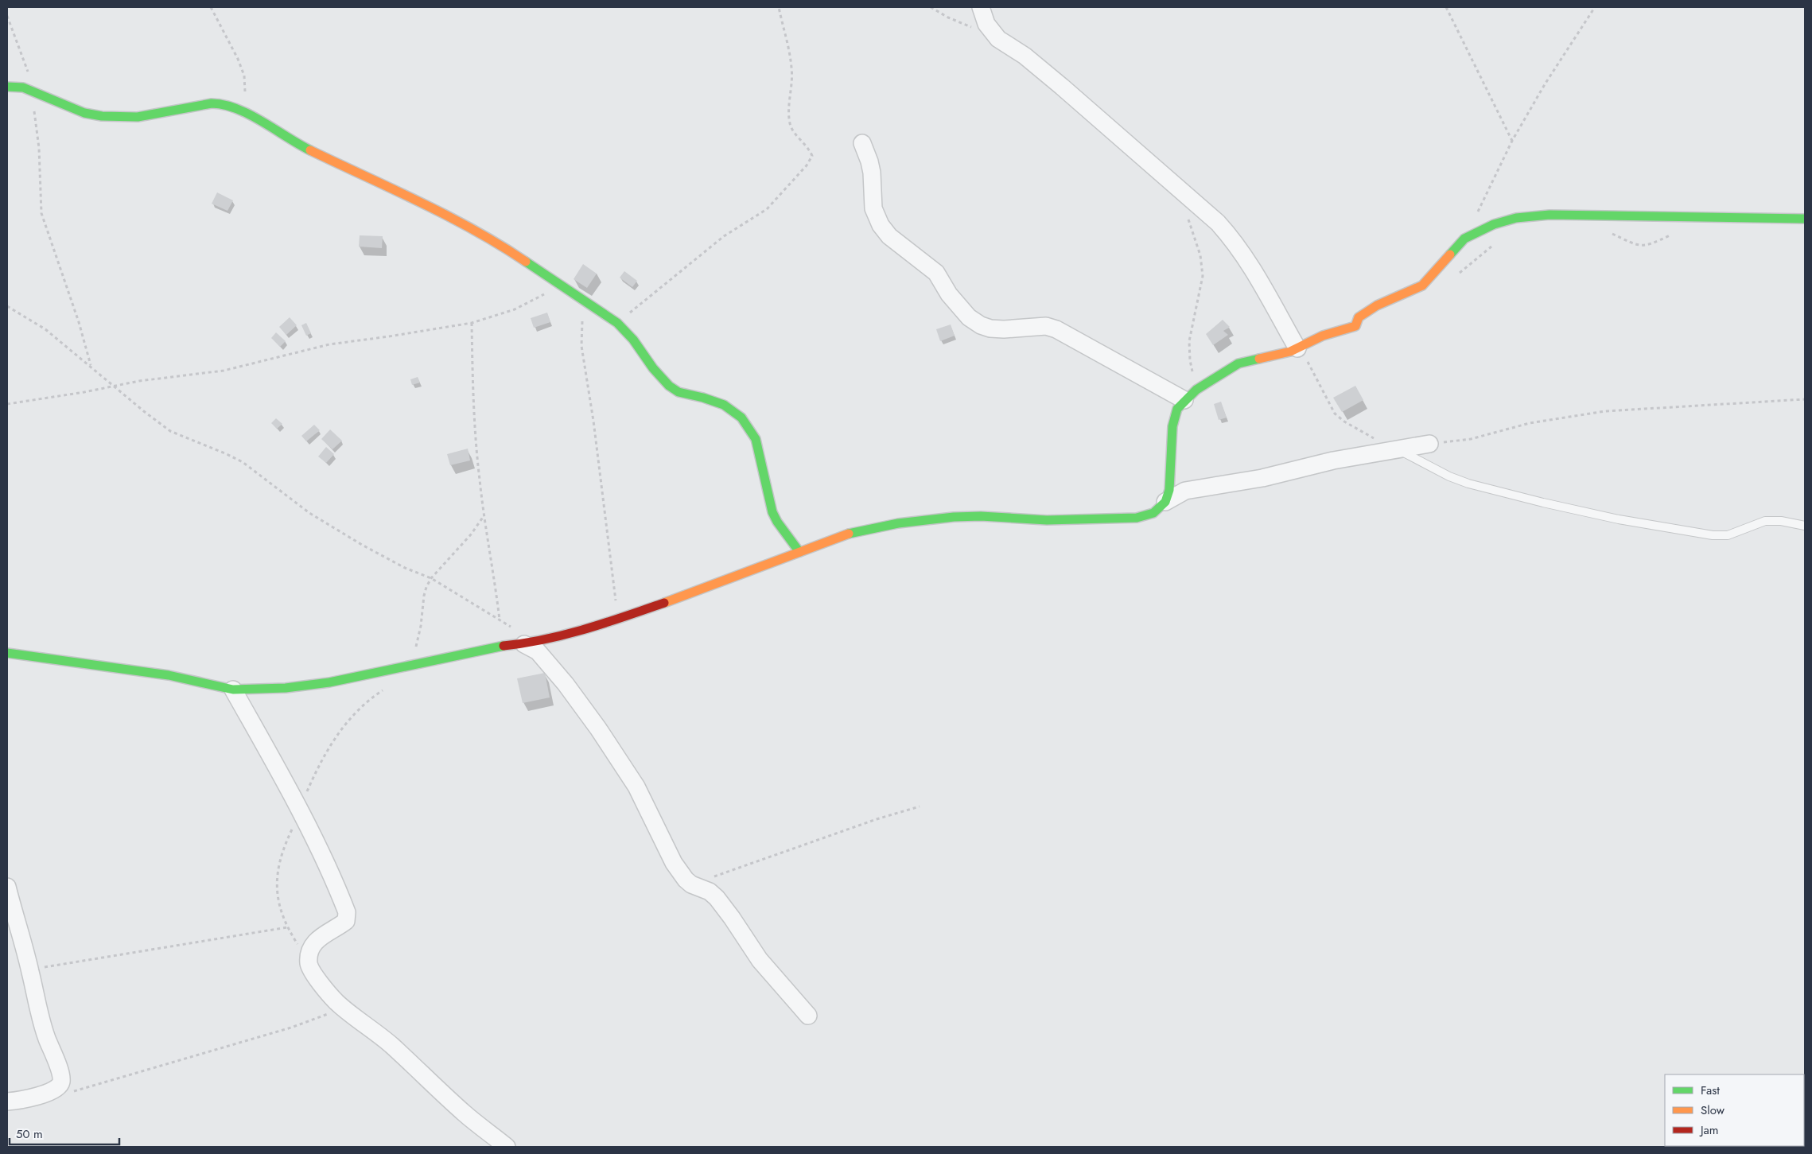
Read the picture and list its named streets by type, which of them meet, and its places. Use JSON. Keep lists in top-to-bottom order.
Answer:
{
  "legend": ["Fast", "Slow", "Jam"],
  "scale_bar": "50 m"
}
